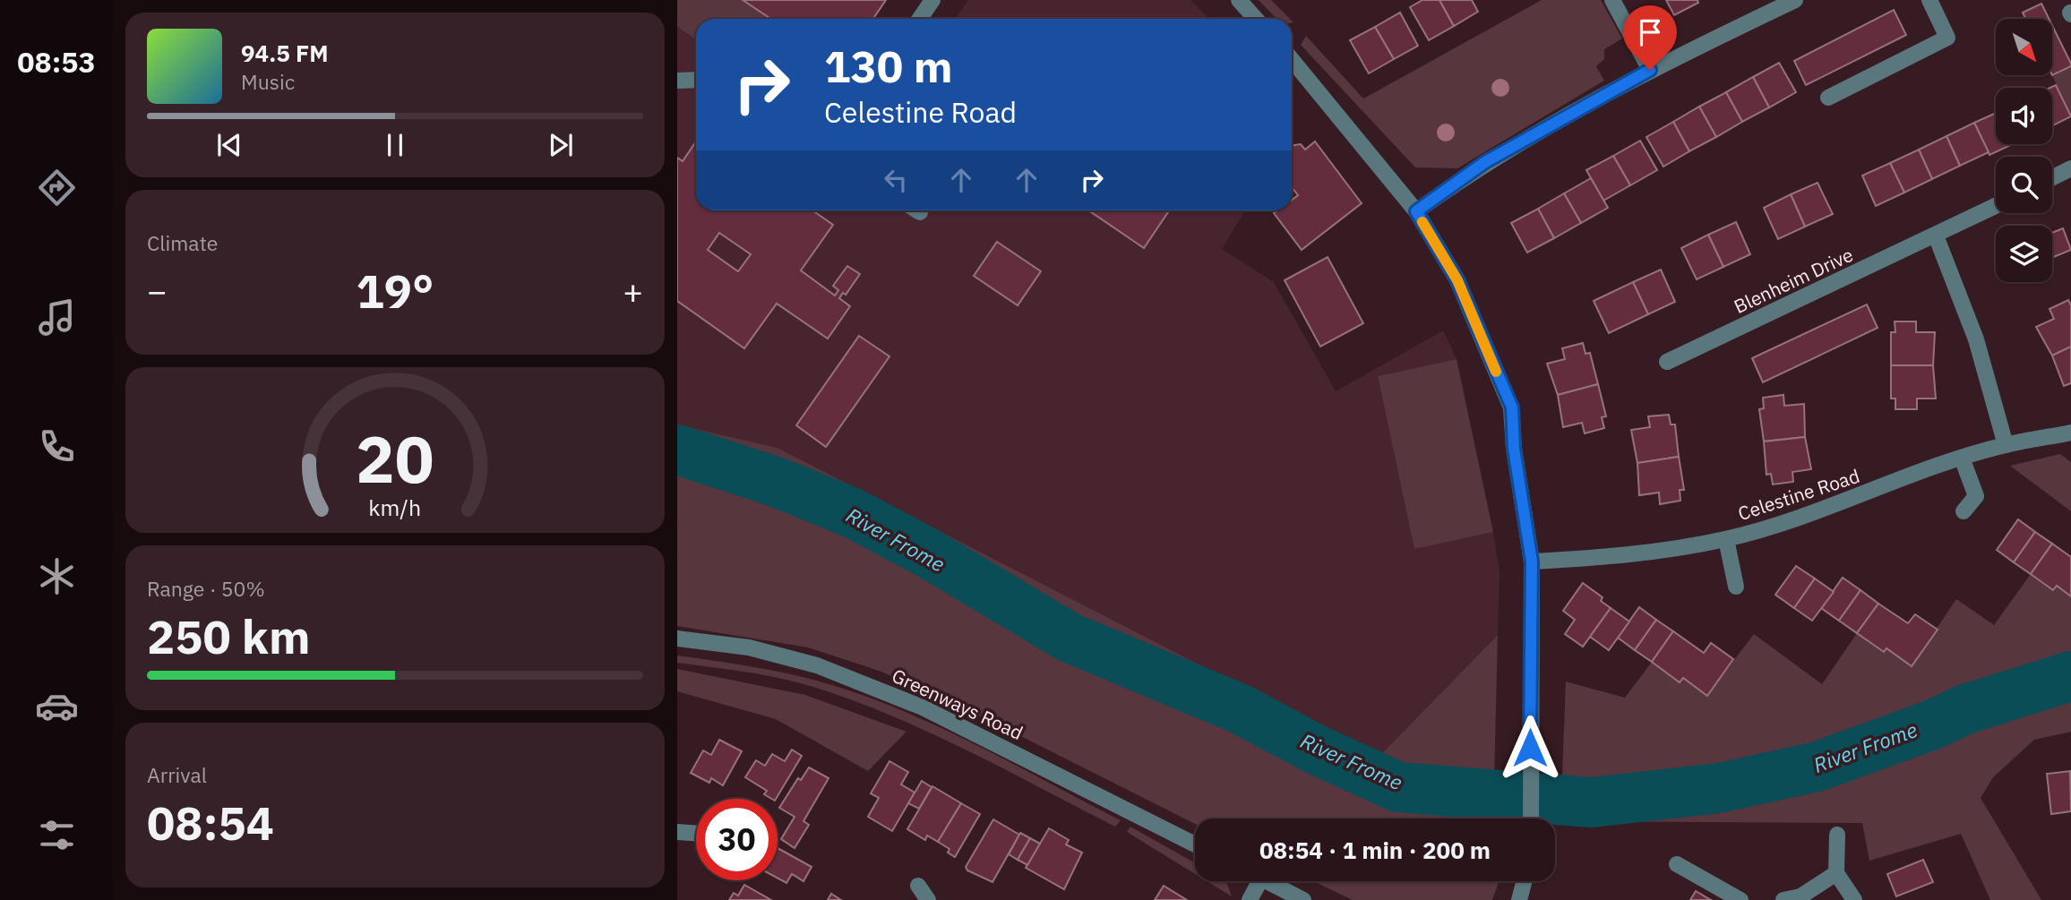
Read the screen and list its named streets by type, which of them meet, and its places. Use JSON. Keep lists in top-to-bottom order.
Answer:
{
  "streets": {
    "street": ["Blenheim Drive", "Celestine Road", "Greenways Road"]
  },
  "water": ["River Frome"],
  "north": "bottom right",
  "page": {
    "tabs": "08:53",
    "turn": ["130 m", "Celestine Road"],
    "song": ["94.5 FM", "Music"],
    "tile": [
      "Climate",
      ["Range · 50%", "250 km"],
      ["Arrival", "08:54"]
    ],
    "heat": ["−", "19°", "+"],
    "limit": "30",
    "trip": "08:54 · 1 min · 200 m",
    "gauge": ["20", "km/h"]
  }
}
